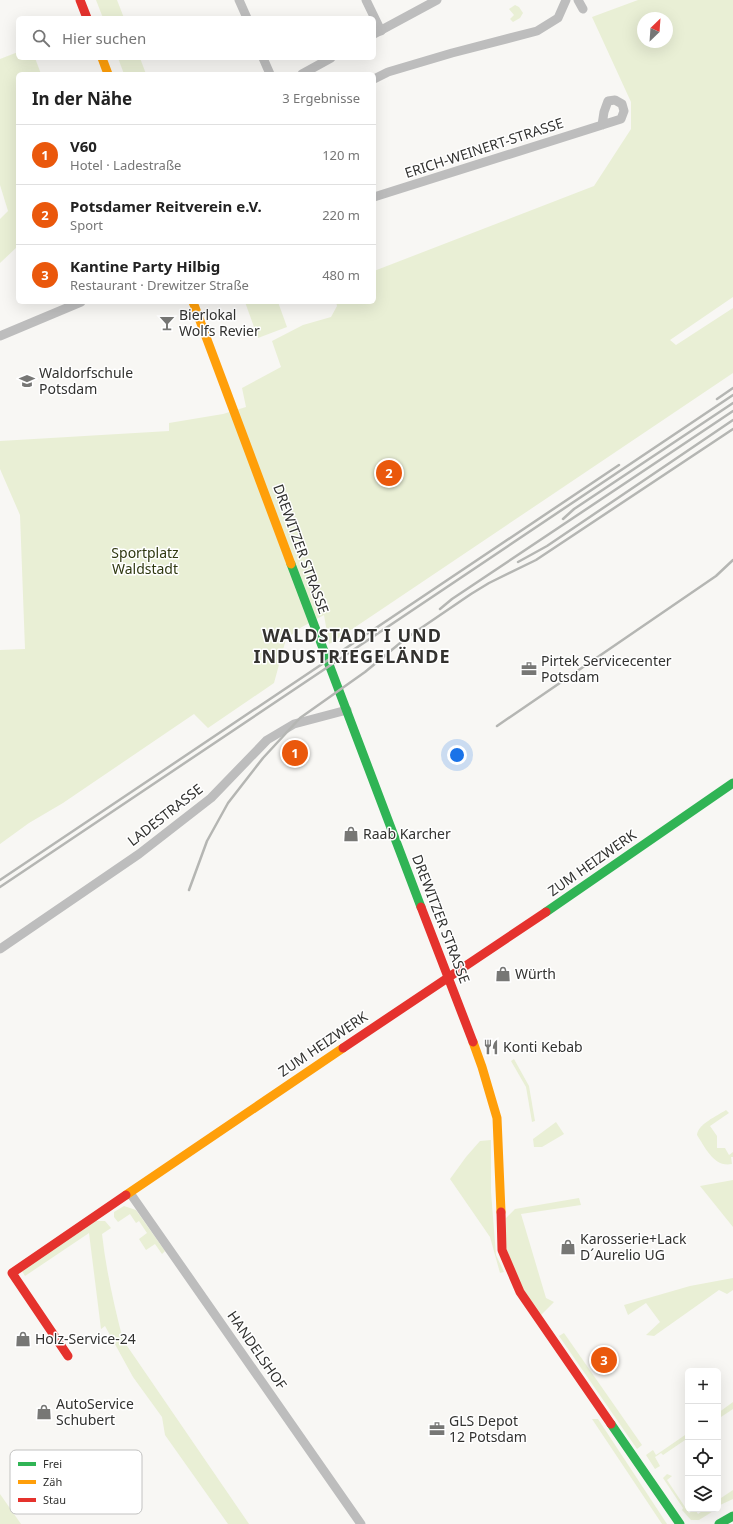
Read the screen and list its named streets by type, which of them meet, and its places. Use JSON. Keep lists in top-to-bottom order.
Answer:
{
  "streets": {
    "street": [
      "ERICH-WEINERT-STRASSE",
      "DREWITZER STRASSE",
      "LADESTRASSE",
      "ZUM HEIZWERK",
      "HANDELSHOF"
    ]
  },
  "crossings": [
    ["DREWITZER STRASSE", "LADESTRASSE"],
    ["DREWITZER STRASSE", "ZUM HEIZWERK"],
    ["ZUM HEIZWERK", "HANDELSHOF"]
  ],
  "districts": ["WALDSTADT I UND INDUSTRIEGELÄNDE"],
  "parks": ["Sportplatz Waldstadt"],
  "places": {
    "bar": ["Bierlokal Wolfs Revier"],
    "school or university": ["Waldorfschule Potsdam"],
    "office": ["Pirtek Servicecenter Potsdam", "GLS Depot 12 Potsdam"],
    "shop": [
      "Raab Karcher",
      "Würth",
      "Karosserie+Lack D´Aurelio UG",
      "Holz-Service-24",
      "AutoService Schubert"
    ],
    "restaurant": ["Konti Kebab"]
  },
  "legend": ["Frei", "Zäh", "Stau"],
  "north": "top right",
  "page": {
    "search": "Hier suchen",
    "heading": ["In der Nähe", "3 Ergebnisse"],
    "list": [
      {
        "mark": "1",
        "name": "V60",
        "note": "Hotel · Ladestraße",
        "value": "120 m"
      },
      {
        "mark": "2",
        "name": "Potsdamer Reitverein e.V.",
        "note": "Sport",
        "value": "220 m"
      },
      {
        "mark": "3",
        "name": "Kantine Party Hilbig",
        "note": "Restaurant · Drewitzer Straße",
        "value": "480 m"
      }
    ],
    "pins": ["2", "1", "3"],
    "map_buttons": ["+", "−"]
  }
}
